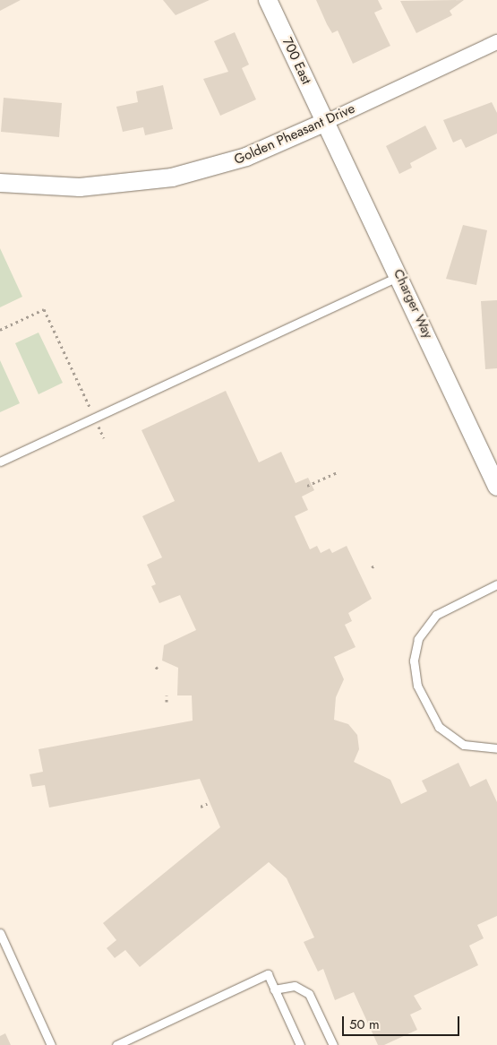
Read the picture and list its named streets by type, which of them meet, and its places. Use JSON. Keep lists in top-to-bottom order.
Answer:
{
  "streets": {
    "street": ["700 East", "Golden Pheasant Drive", "Charger Way"]
  },
  "crossings": [
    ["700 East", "Golden Pheasant Drive"],
    ["700 East", "Charger Way"],
    ["Golden Pheasant Drive", "Charger Way"]
  ],
  "scale_bar": "50 m"
}
